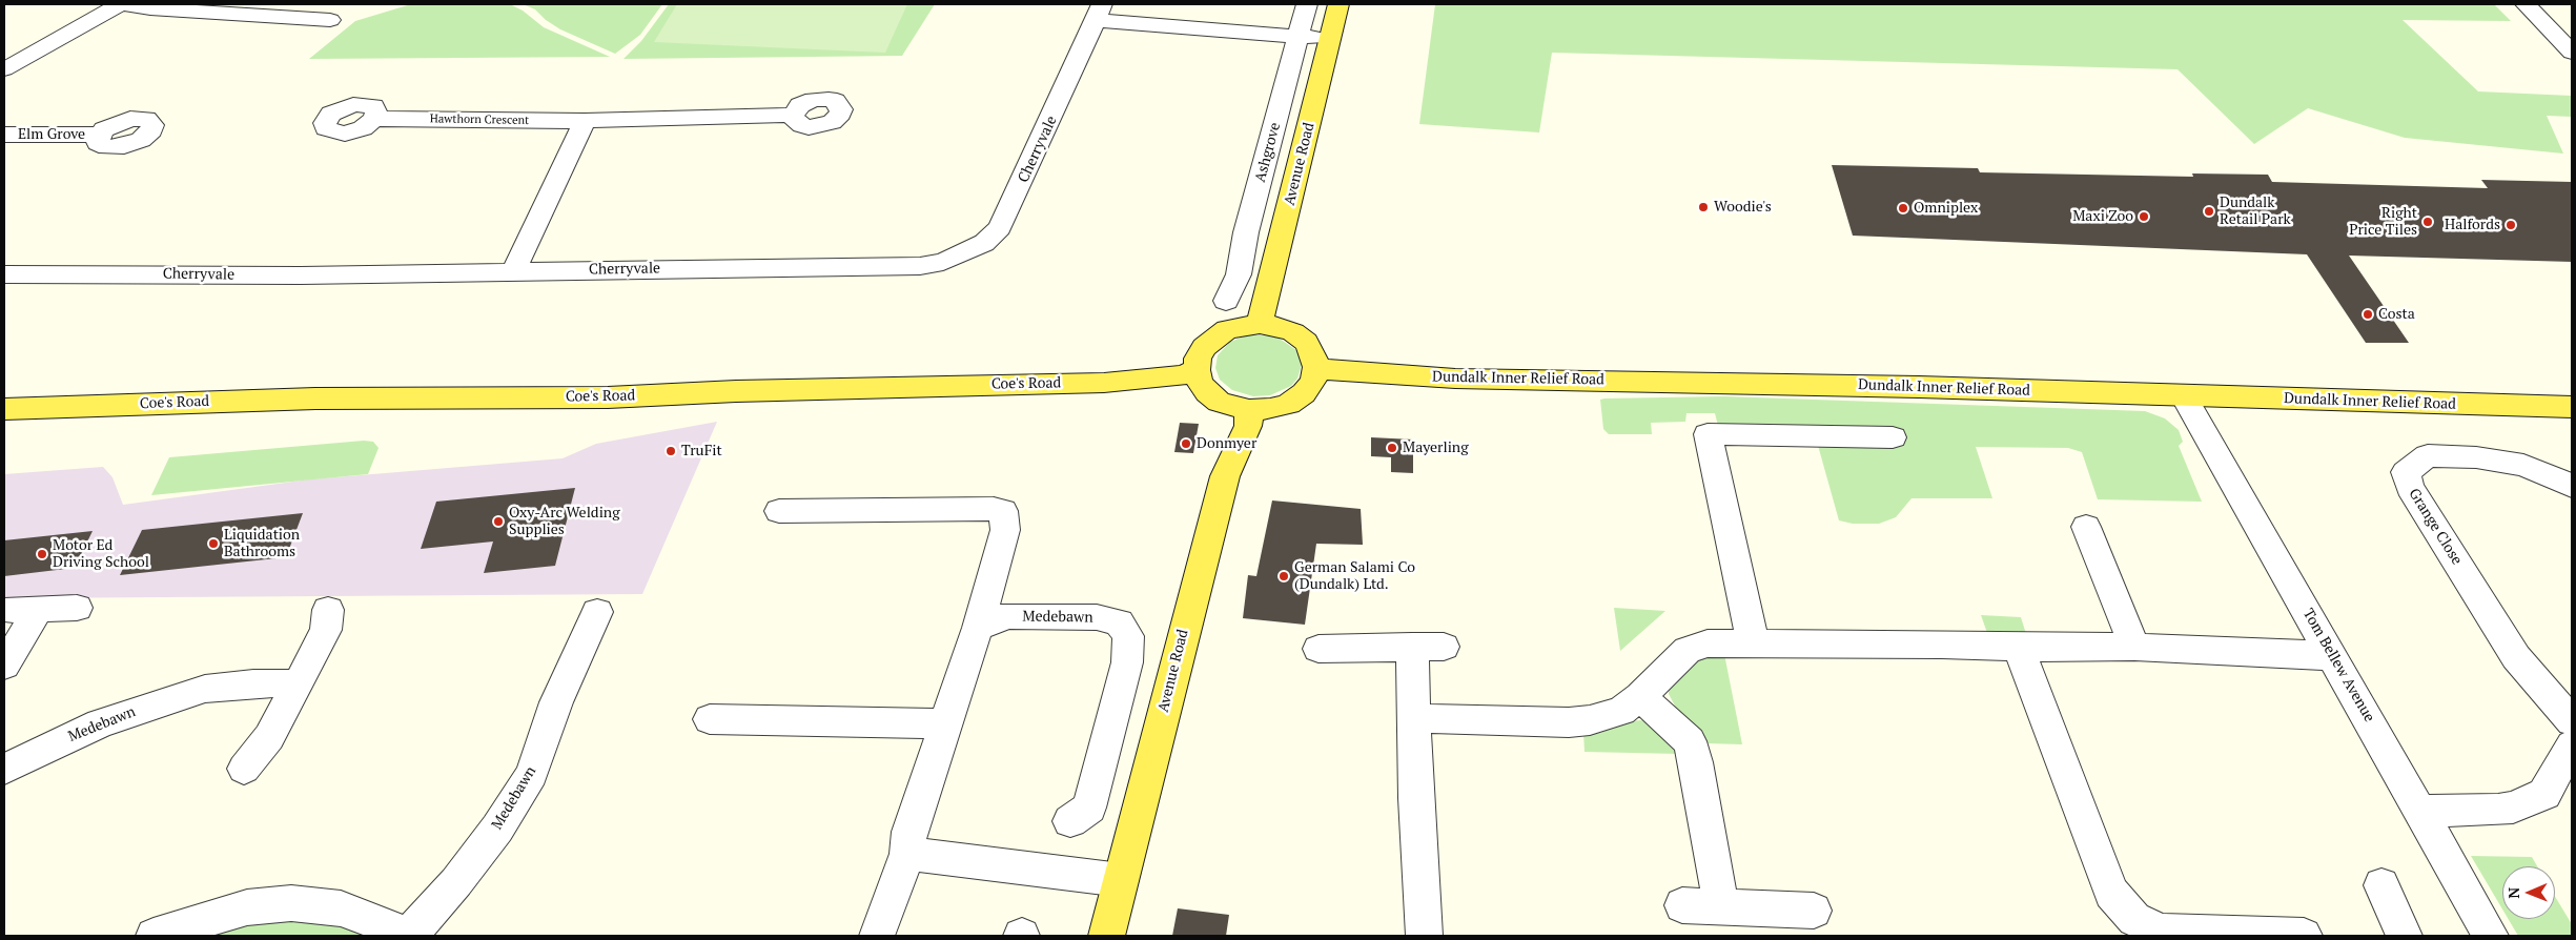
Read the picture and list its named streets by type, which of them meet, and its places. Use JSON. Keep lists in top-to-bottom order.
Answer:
{
  "streets": {
    "main road": ["Avenue Road", "Dundalk Inner Relief Road", "Coe's Road"],
    "street": [
      "Hawthorn Crescent",
      "Elm Grove",
      "Cherryvale",
      "Ashgrove",
      "Grange Close",
      "Medebawn",
      "Tom Bellew Avenue"
    ]
  },
  "crossings": [
    ["Avenue Road", "Dundalk Inner Relief Road"],
    ["Avenue Road", "Coe's Road"],
    ["Dundalk Inner Relief Road", "Coe's Road"],
    ["Dundalk Inner Relief Road", "Tom Bellew Avenue"]
  ],
  "places": [
    "Woodie's",
    "Omniplex",
    "Dundalk Retail Park",
    "Maxi Zoo",
    "Right Price Tiles",
    "Halfords",
    "Costa",
    "Donmyer",
    "Mayerling",
    "TruFit",
    "Oxy-Arc Welding Supplies",
    "Liquidation Bathrooms",
    "Motor Ed Driving School",
    "German Salami Co (Dundalk) Ltd."
  ],
  "north": "left"
}
